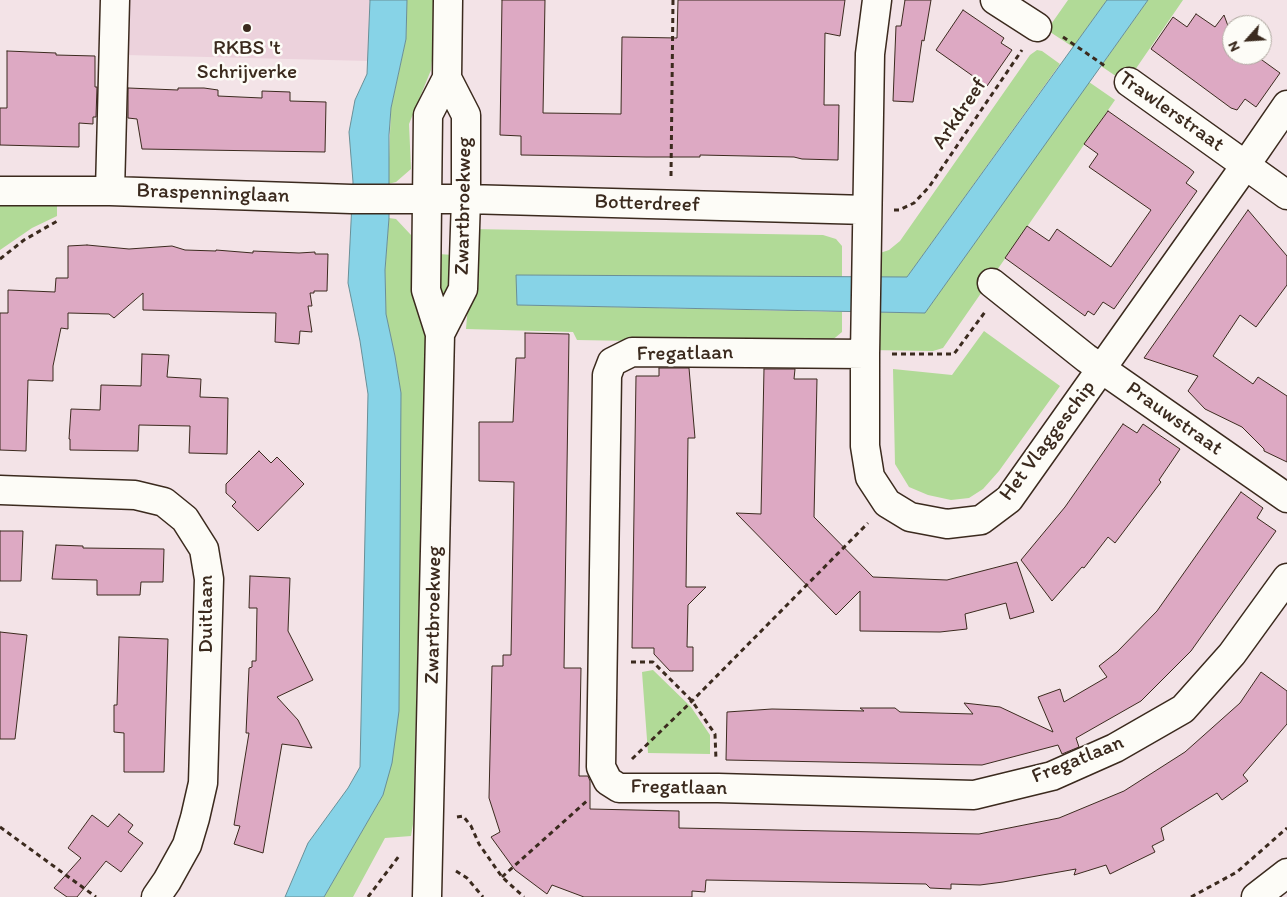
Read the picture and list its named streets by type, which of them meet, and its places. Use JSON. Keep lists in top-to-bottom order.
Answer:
{
  "streets": {
    "street": [
      "Trawlerstraat",
      "Braspenninglaan",
      "Botterdreef",
      "Zwartbroekweg",
      "Fregatlaan",
      "Prauwstraat",
      "Het Vlaggeschip",
      "Duitlaan"
    ],
    "path": ["Arkdreef"]
  },
  "crossings": [
    ["Trawlerstraat", "Arkdreef"],
    ["Trawlerstraat", "Het Vlaggeschip"],
    ["Arkdreef", "Botterdreef"],
    ["Arkdreef", "Het Vlaggeschip"],
    ["Braspenninglaan", "Botterdreef"],
    ["Braspenninglaan", "Zwartbroekweg"],
    ["Botterdreef", "Zwartbroekweg"],
    ["Botterdreef", "Het Vlaggeschip"],
    ["Fregatlaan", "Het Vlaggeschip"],
    ["Prauwstraat", "Het Vlaggeschip"]
  ],
  "places": ["RKBS 't Schrijverke"],
  "north": "bottom left"
}
